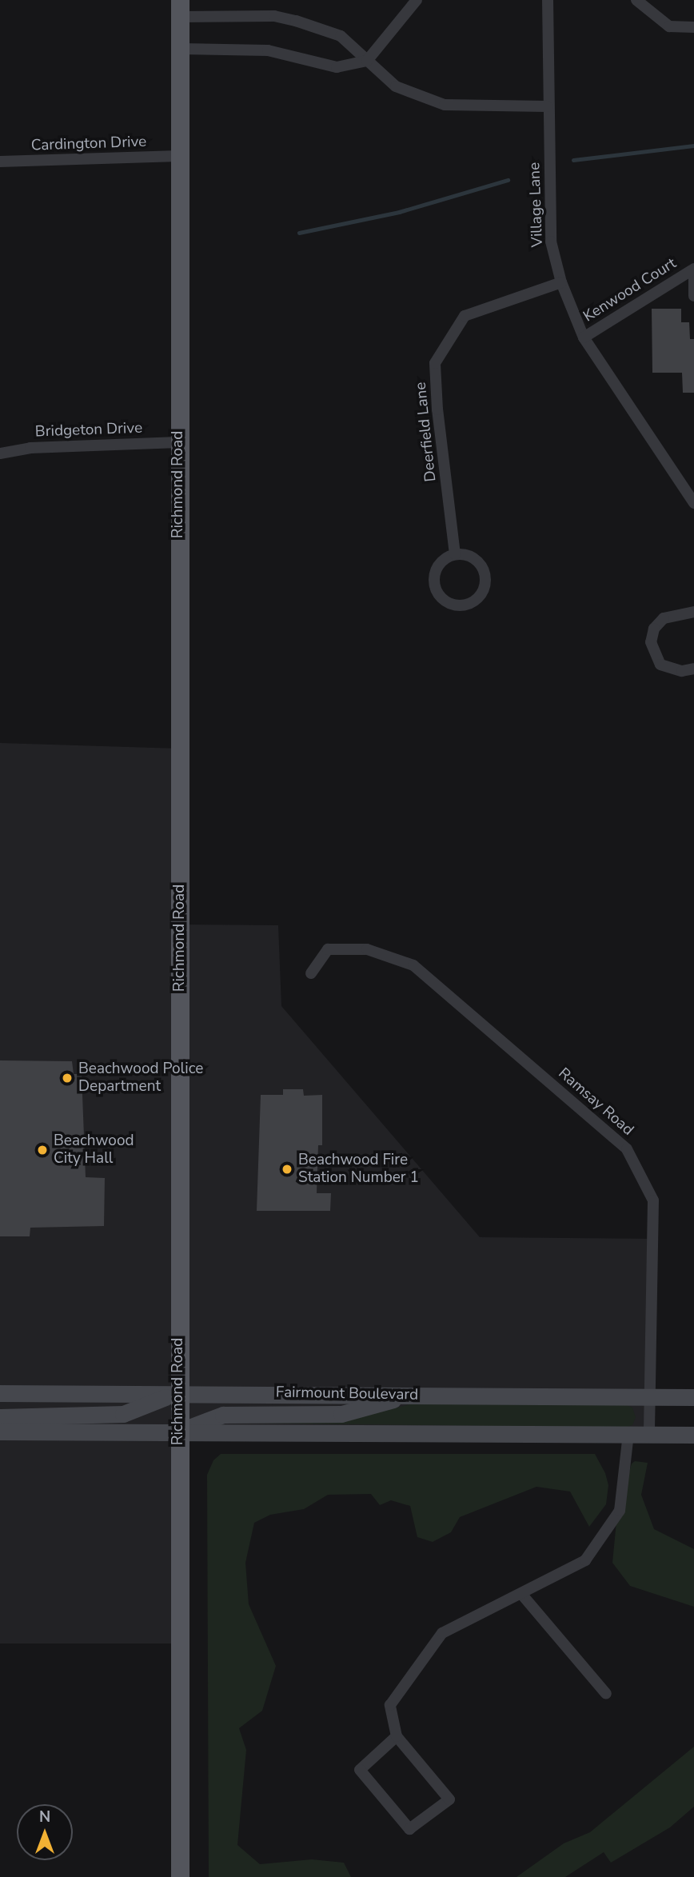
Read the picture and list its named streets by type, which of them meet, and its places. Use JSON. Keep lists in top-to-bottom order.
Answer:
{
  "streets": {
    "main road": ["Richmond Road"],
    "street": [
      "Cardington Drive",
      "Village Lane",
      "Kenwood Court",
      "Bridgeton Drive",
      "Deerfield Lane",
      "Ramsay Road",
      "Fairmount Boulevard"
    ]
  },
  "crossings": [
    ["Cardington Drive", "Richmond Road"],
    ["Village Lane", "Kenwood Court"],
    ["Village Lane", "Deerfield Lane"],
    ["Bridgeton Drive", "Richmond Road"],
    ["Richmond Road", "Fairmount Boulevard"],
    ["Ramsay Road", "Fairmount Boulevard"]
  ],
  "places": ["Beachwood Police Department", "Beachwood City Hall", "Beachwood Fire Station Number 1"],
  "north": "top"
}
